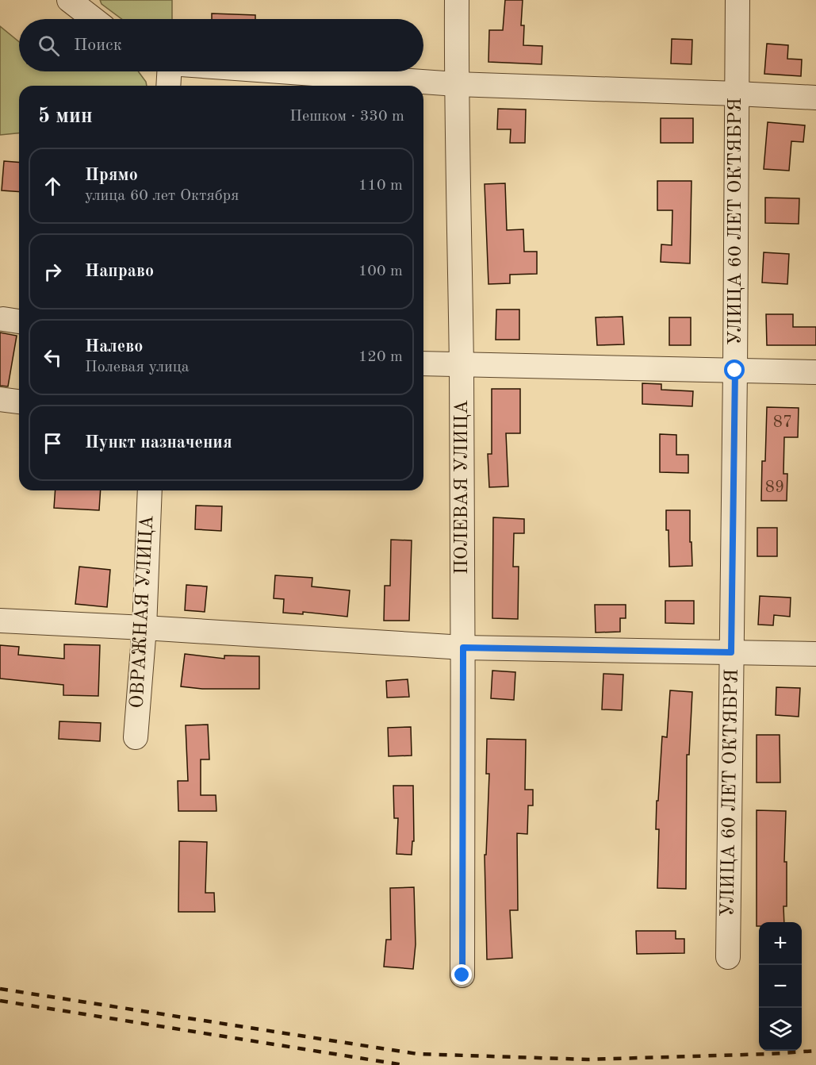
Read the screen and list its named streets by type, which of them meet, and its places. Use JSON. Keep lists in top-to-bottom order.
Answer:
{
  "streets": {
    "street": ["УЛИЦА 60 ЛЕТ ОКТЯБРЯ", "ПОЛЕВАЯ УЛИЦА", "ОВРАЖНАЯ УЛИЦА"]
  },
  "house_numbers": ["87", "89"],
  "page": {
    "search": "Поиск",
    "heading": ["5 мин", "Пешком · 330 m"],
    "list": [
      ["Прямо", "улица 60 лет Октября", "110 m"],
      ["Направо", "100 m"],
      ["Налево", "Полевая улица", "120 m"],
      "Пункт назначения"
    ],
    "map_buttons": ["+", "−"]
  }
}
